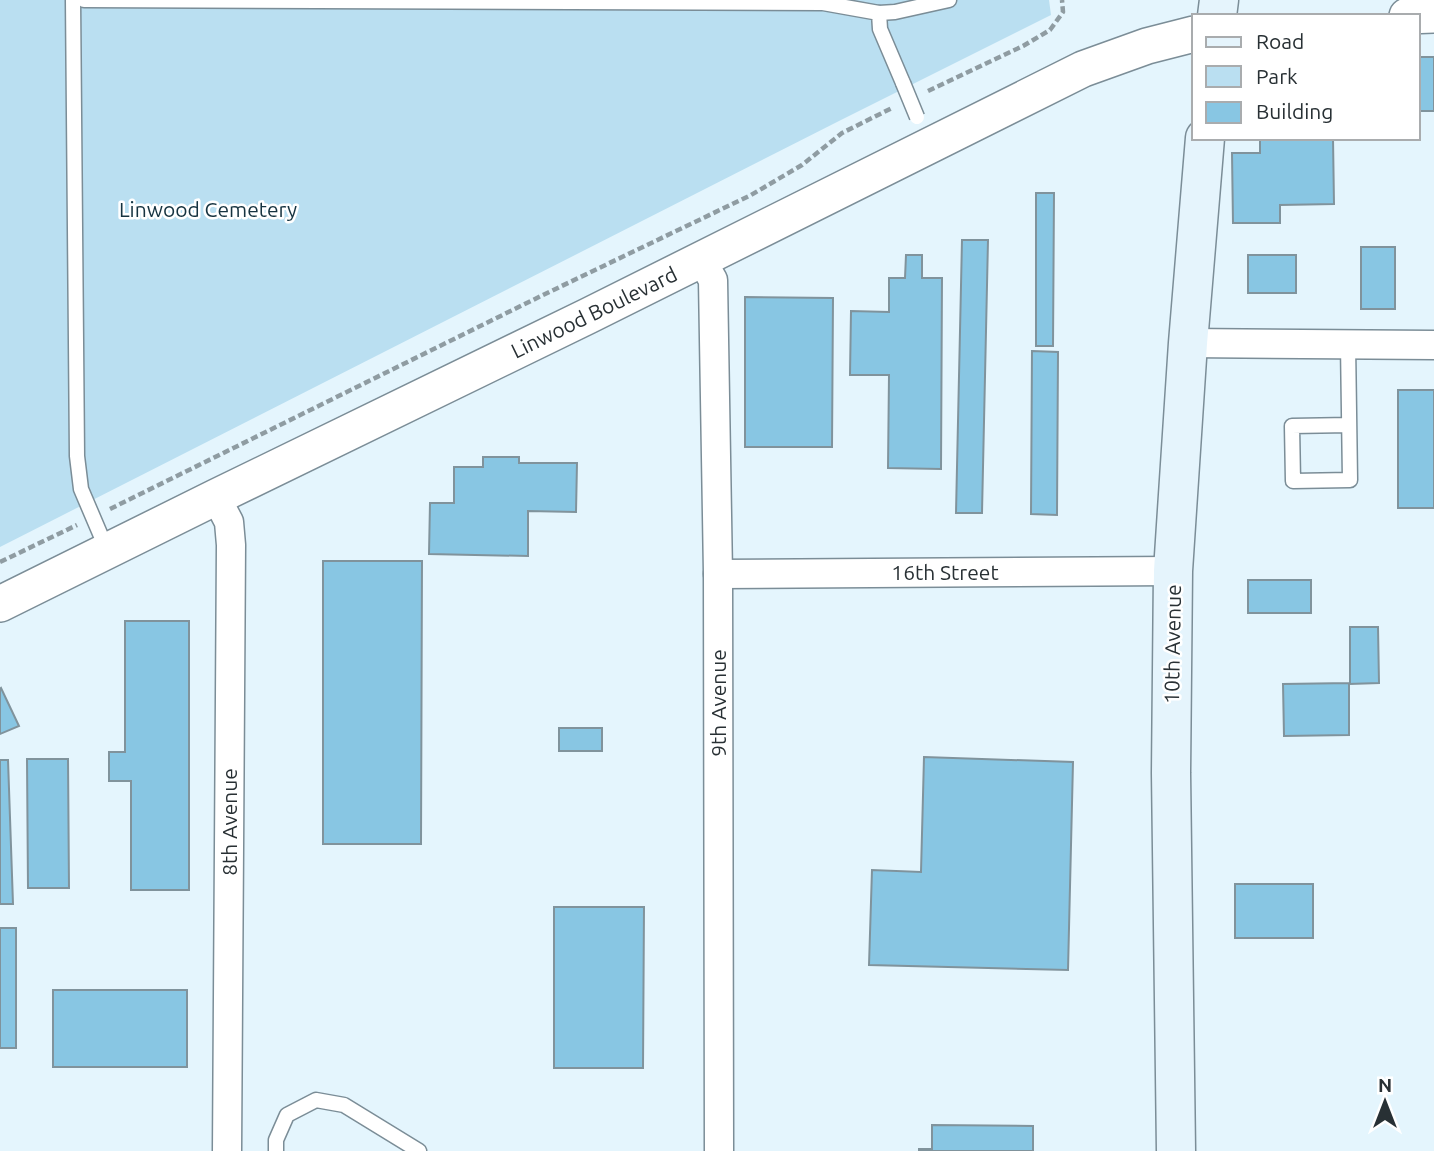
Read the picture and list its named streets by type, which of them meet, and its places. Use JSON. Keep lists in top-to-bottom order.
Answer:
{
  "streets": {
    "main road": ["10th Avenue"],
    "street": [
      "Linwood Boulevard",
      "16th Street",
      "9th Avenue",
      "8th Avenue"
    ]
  },
  "crossings": [
    ["Linwood Boulevard", "9th Avenue"],
    ["Linwood Boulevard", "8th Avenue"],
    ["16th Street", "10th Avenue"],
    ["16th Street", "9th Avenue"]
  ],
  "parks": ["Linwood Cemetery"],
  "legend": ["Road", "Park", "Building"],
  "north": "top"
}
